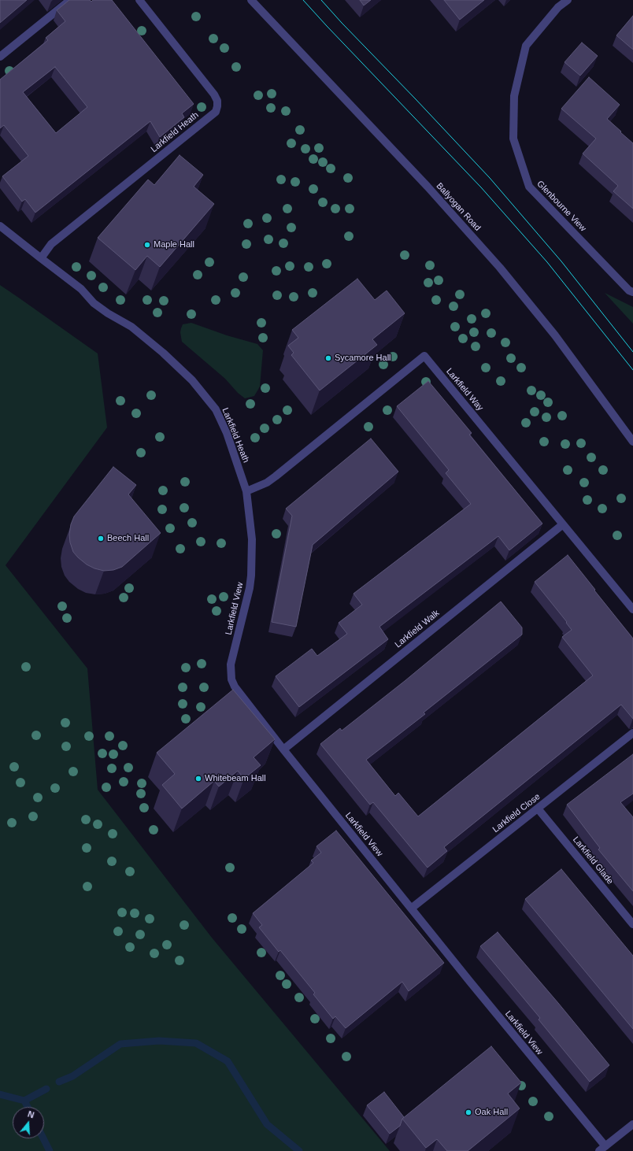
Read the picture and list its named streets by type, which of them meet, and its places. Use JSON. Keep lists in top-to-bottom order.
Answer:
{
  "streets": {
    "street": [
      "Larkfield Heath",
      "Glenbourne View",
      "Ballyogan Road",
      "Larkfield Way",
      "Larkfield View",
      "Larkfield Walk",
      "Larkfield Close",
      "Larkfield Glade"
    ]
  },
  "crossings": [
    ["Larkfield Heath", "Larkfield Way"],
    ["Larkfield Heath", "Larkfield View"],
    ["Larkfield Way", "Larkfield View"],
    ["Larkfield Way", "Larkfield Walk"],
    ["Larkfield View", "Larkfield Walk"],
    ["Larkfield View", "Larkfield Close"],
    ["Larkfield Close", "Larkfield Glade"]
  ],
  "places": [
    "Maple Hall",
    "Sycamore Hall",
    "Beech Hall",
    "Whitebeam Hall",
    "Oak Hall"
  ],
  "north": "top"
}
